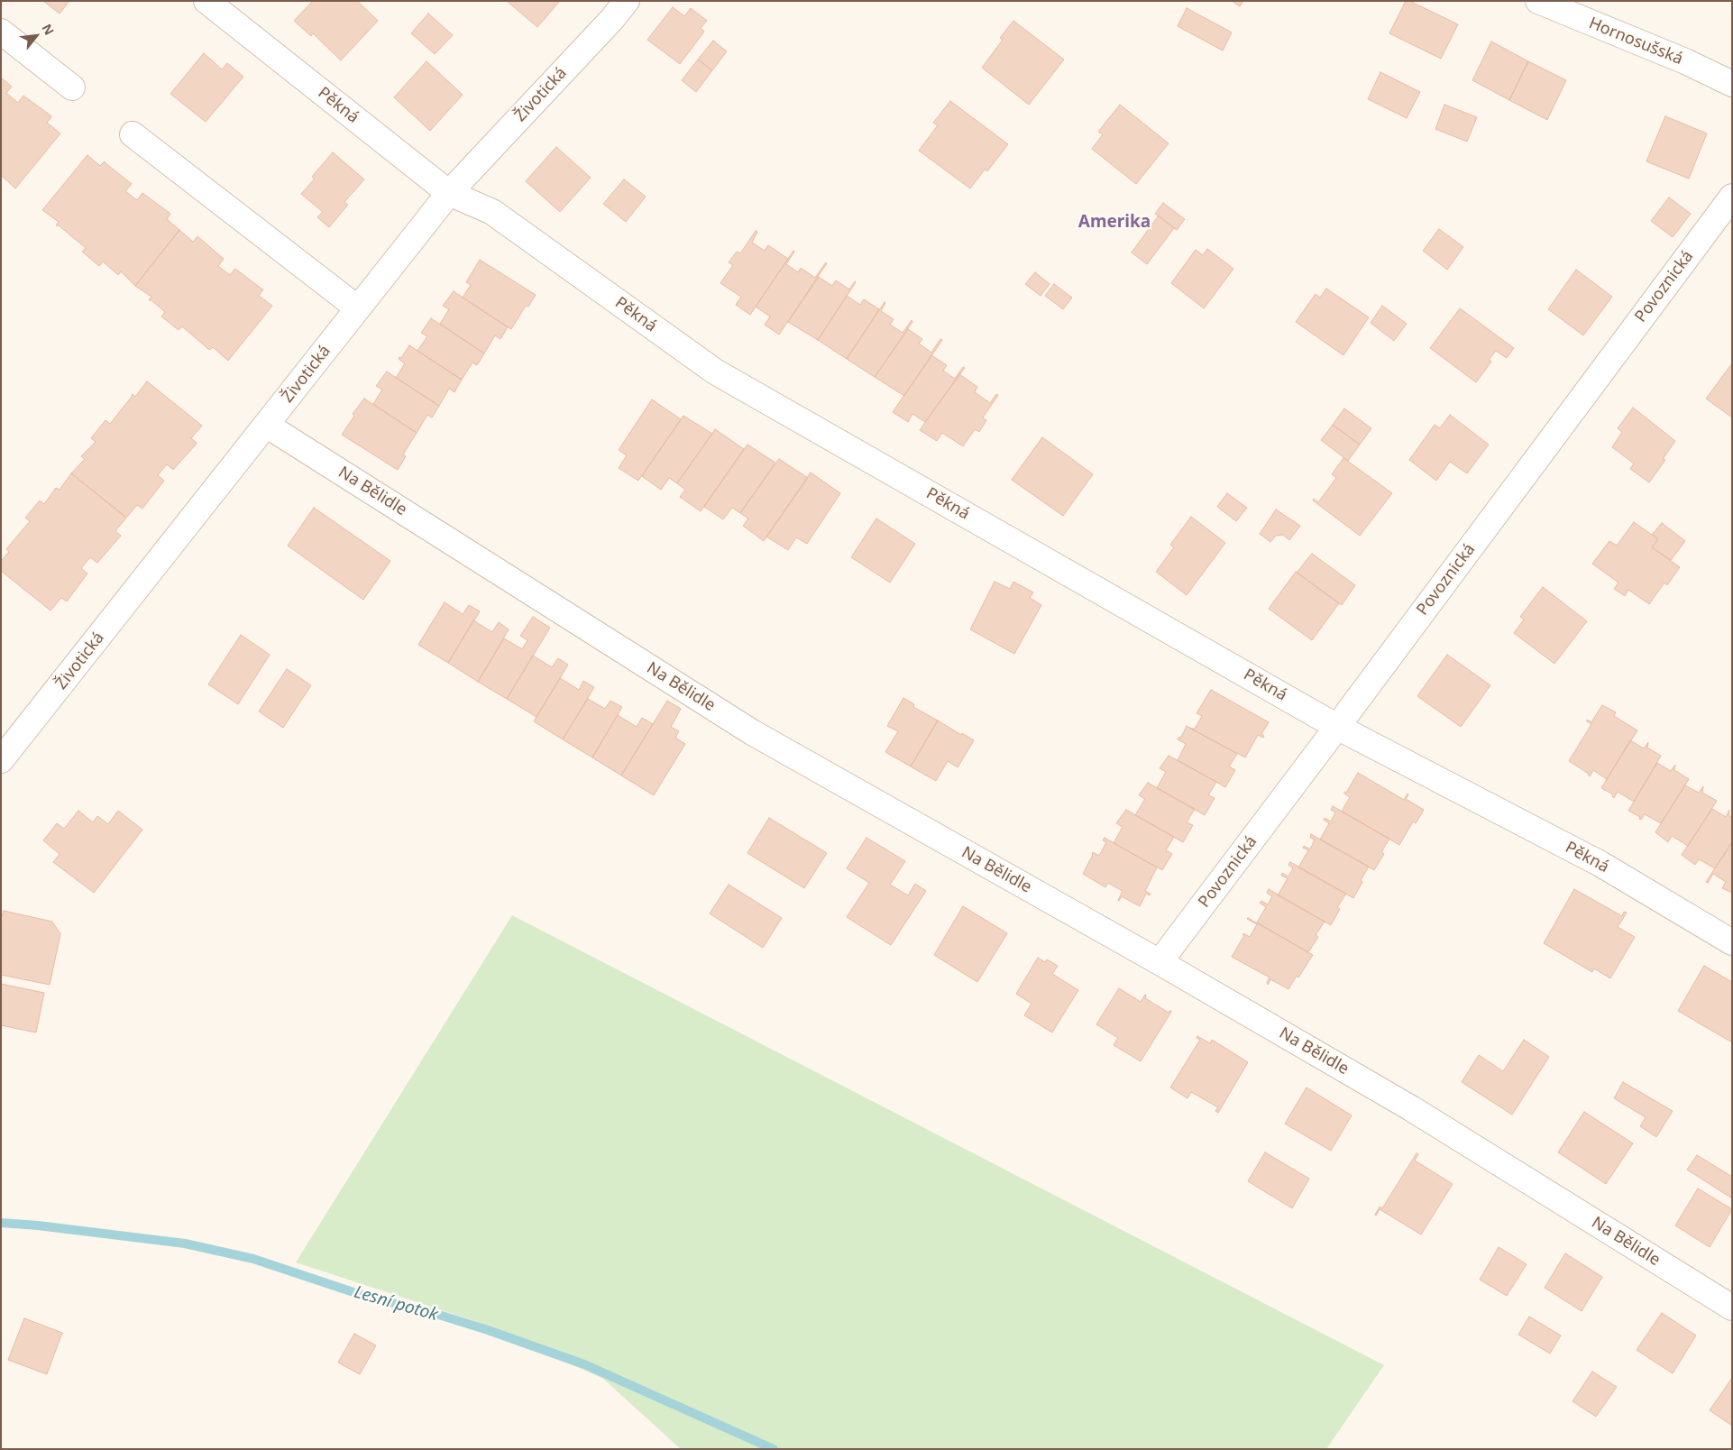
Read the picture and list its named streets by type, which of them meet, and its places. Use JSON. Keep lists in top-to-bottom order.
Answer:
{
  "streets": {
    "street": [
      "Hornosušská",
      "Životická",
      "Pěkná",
      "Povoznická",
      "Na Bělidle"
    ]
  },
  "crossings": [
    ["Životická", "Pěkná"],
    ["Životická", "Na Bělidle"],
    ["Pěkná", "Povoznická"],
    ["Povoznická", "Na Bělidle"]
  ],
  "districts": ["Amerika"],
  "water": ["Lesní potok"],
  "north": "top right"
}
